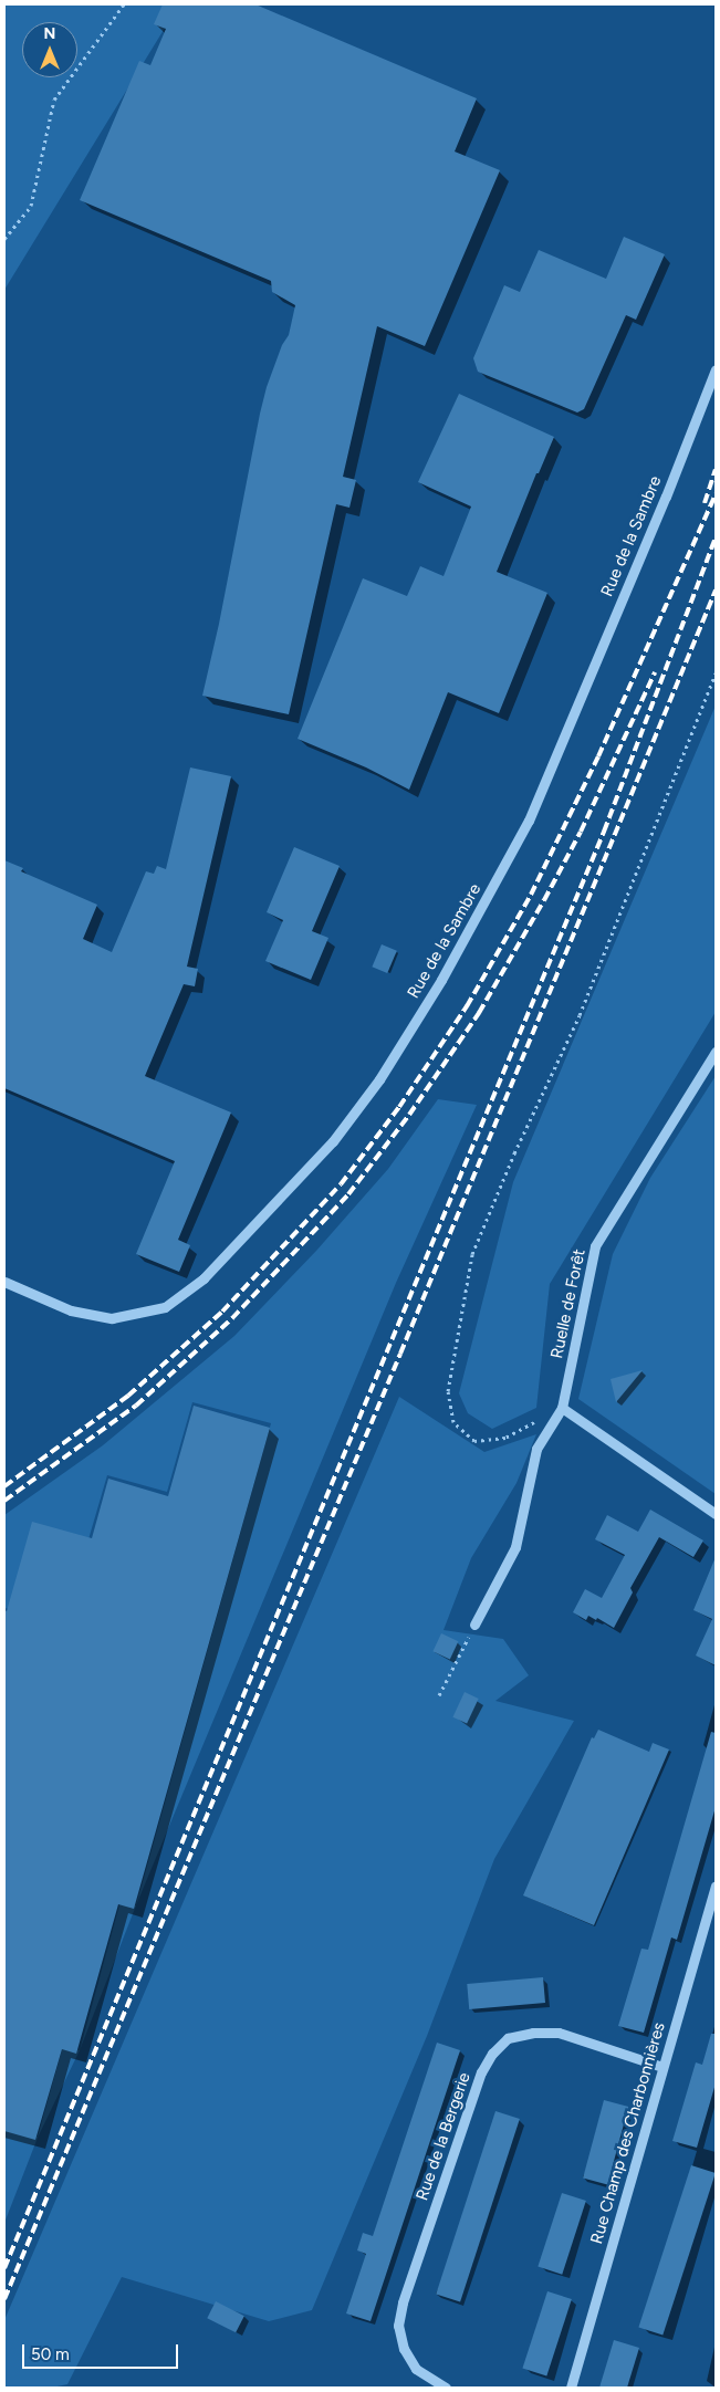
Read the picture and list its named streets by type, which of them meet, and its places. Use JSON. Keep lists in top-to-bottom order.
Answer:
{
  "streets": {
    "street": [
      "Rue de la Sambre",
      "Ruelle de Forêt",
      "Rue Champ des Charbonnières",
      "Rue de la Bergerie"
    ]
  },
  "crossings": [
    ["Rue Champ des Charbonnières", "Rue de la Bergerie"]
  ],
  "scale_bar": "50 m",
  "north": "top"
}
